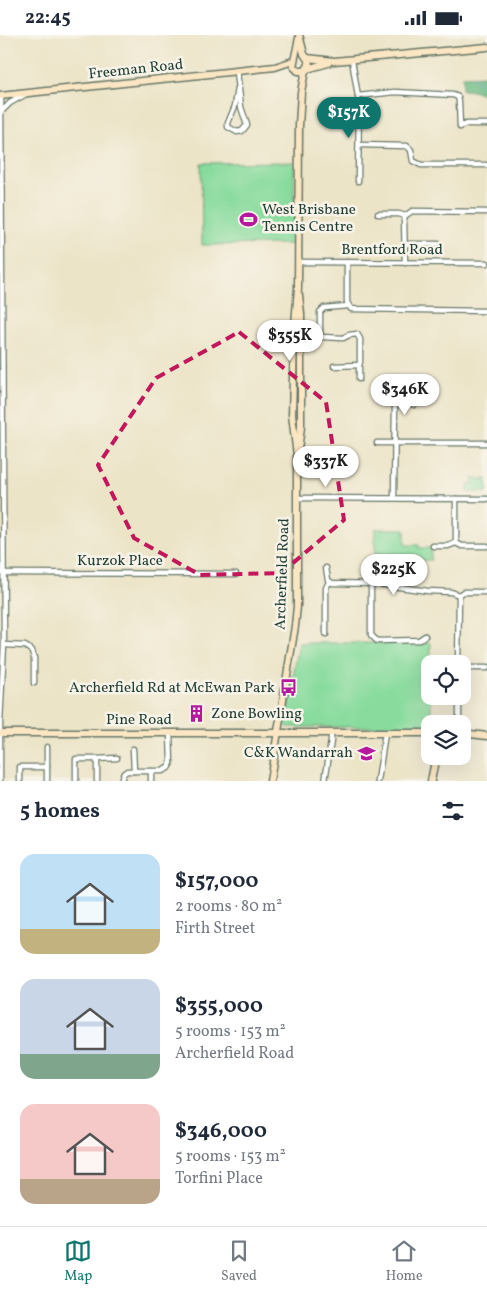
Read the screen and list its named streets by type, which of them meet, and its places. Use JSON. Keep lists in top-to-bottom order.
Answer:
{
  "streets": {
    "street": [
      "Freeman Road",
      "Brentford Road",
      "Kurzok Place",
      "Archerfield Road",
      "Pine Road"
    ]
  },
  "crossings": [
    ["Freeman Road", "Archerfield Road"],
    ["Brentford Road", "Archerfield Road"],
    ["Archerfield Road", "Pine Road"]
  ],
  "places": {
    "sports": ["West Brisbane Tennis Centre"],
    "bus stop": ["Archerfield Rd at McEwan Park"],
    "building": ["Zone Bowling"],
    "school or university": ["C&K Wandarrah"]
  },
  "page": {
    "status": "22:45",
    "price": [
      "$157K",
      "$355K",
      "$346K",
      "$337K",
      "$225K"
    ],
    "heading": "5 homes",
    "list": [
      {
        "name": "$157,000",
        "note": "2 rooms · 80 m² · Firth Street"
      },
      {
        "name": "$355,000",
        "note": "5 rooms · 153 m² · Archerfield Road"
      },
      {
        "name": "$346,000",
        "note": "5 rooms · 153 m² · Torfini Place"
      }
    ],
    "tabs": ["Map", "Saved", "Home"]
  }
}
